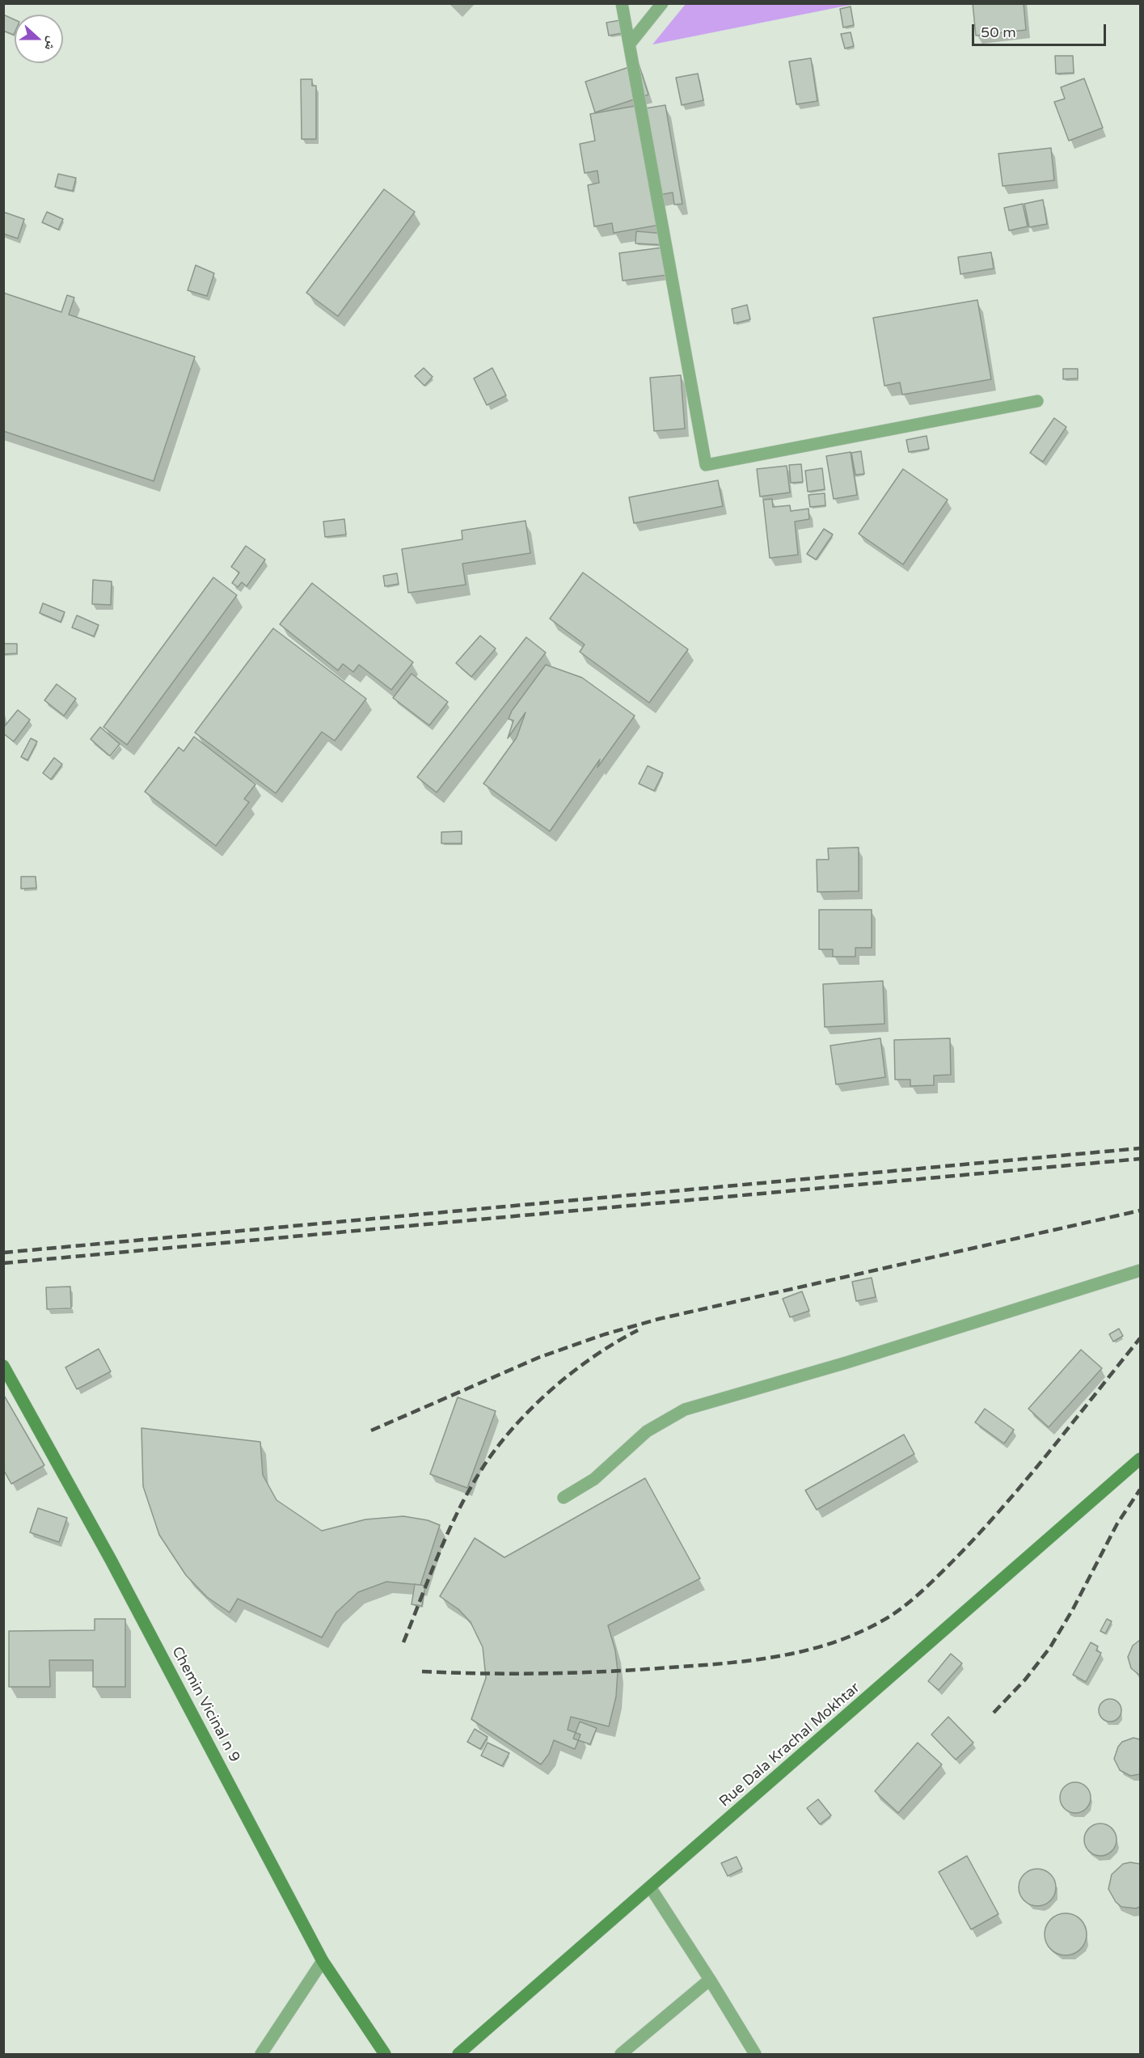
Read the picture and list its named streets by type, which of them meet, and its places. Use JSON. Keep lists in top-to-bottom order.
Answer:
{
  "streets": {
    "street": ["Chemin Vicinal n 9", "Rue Dala Krachal Mokhtar"]
  },
  "scale_bar": "50 m",
  "north": "right"
}
